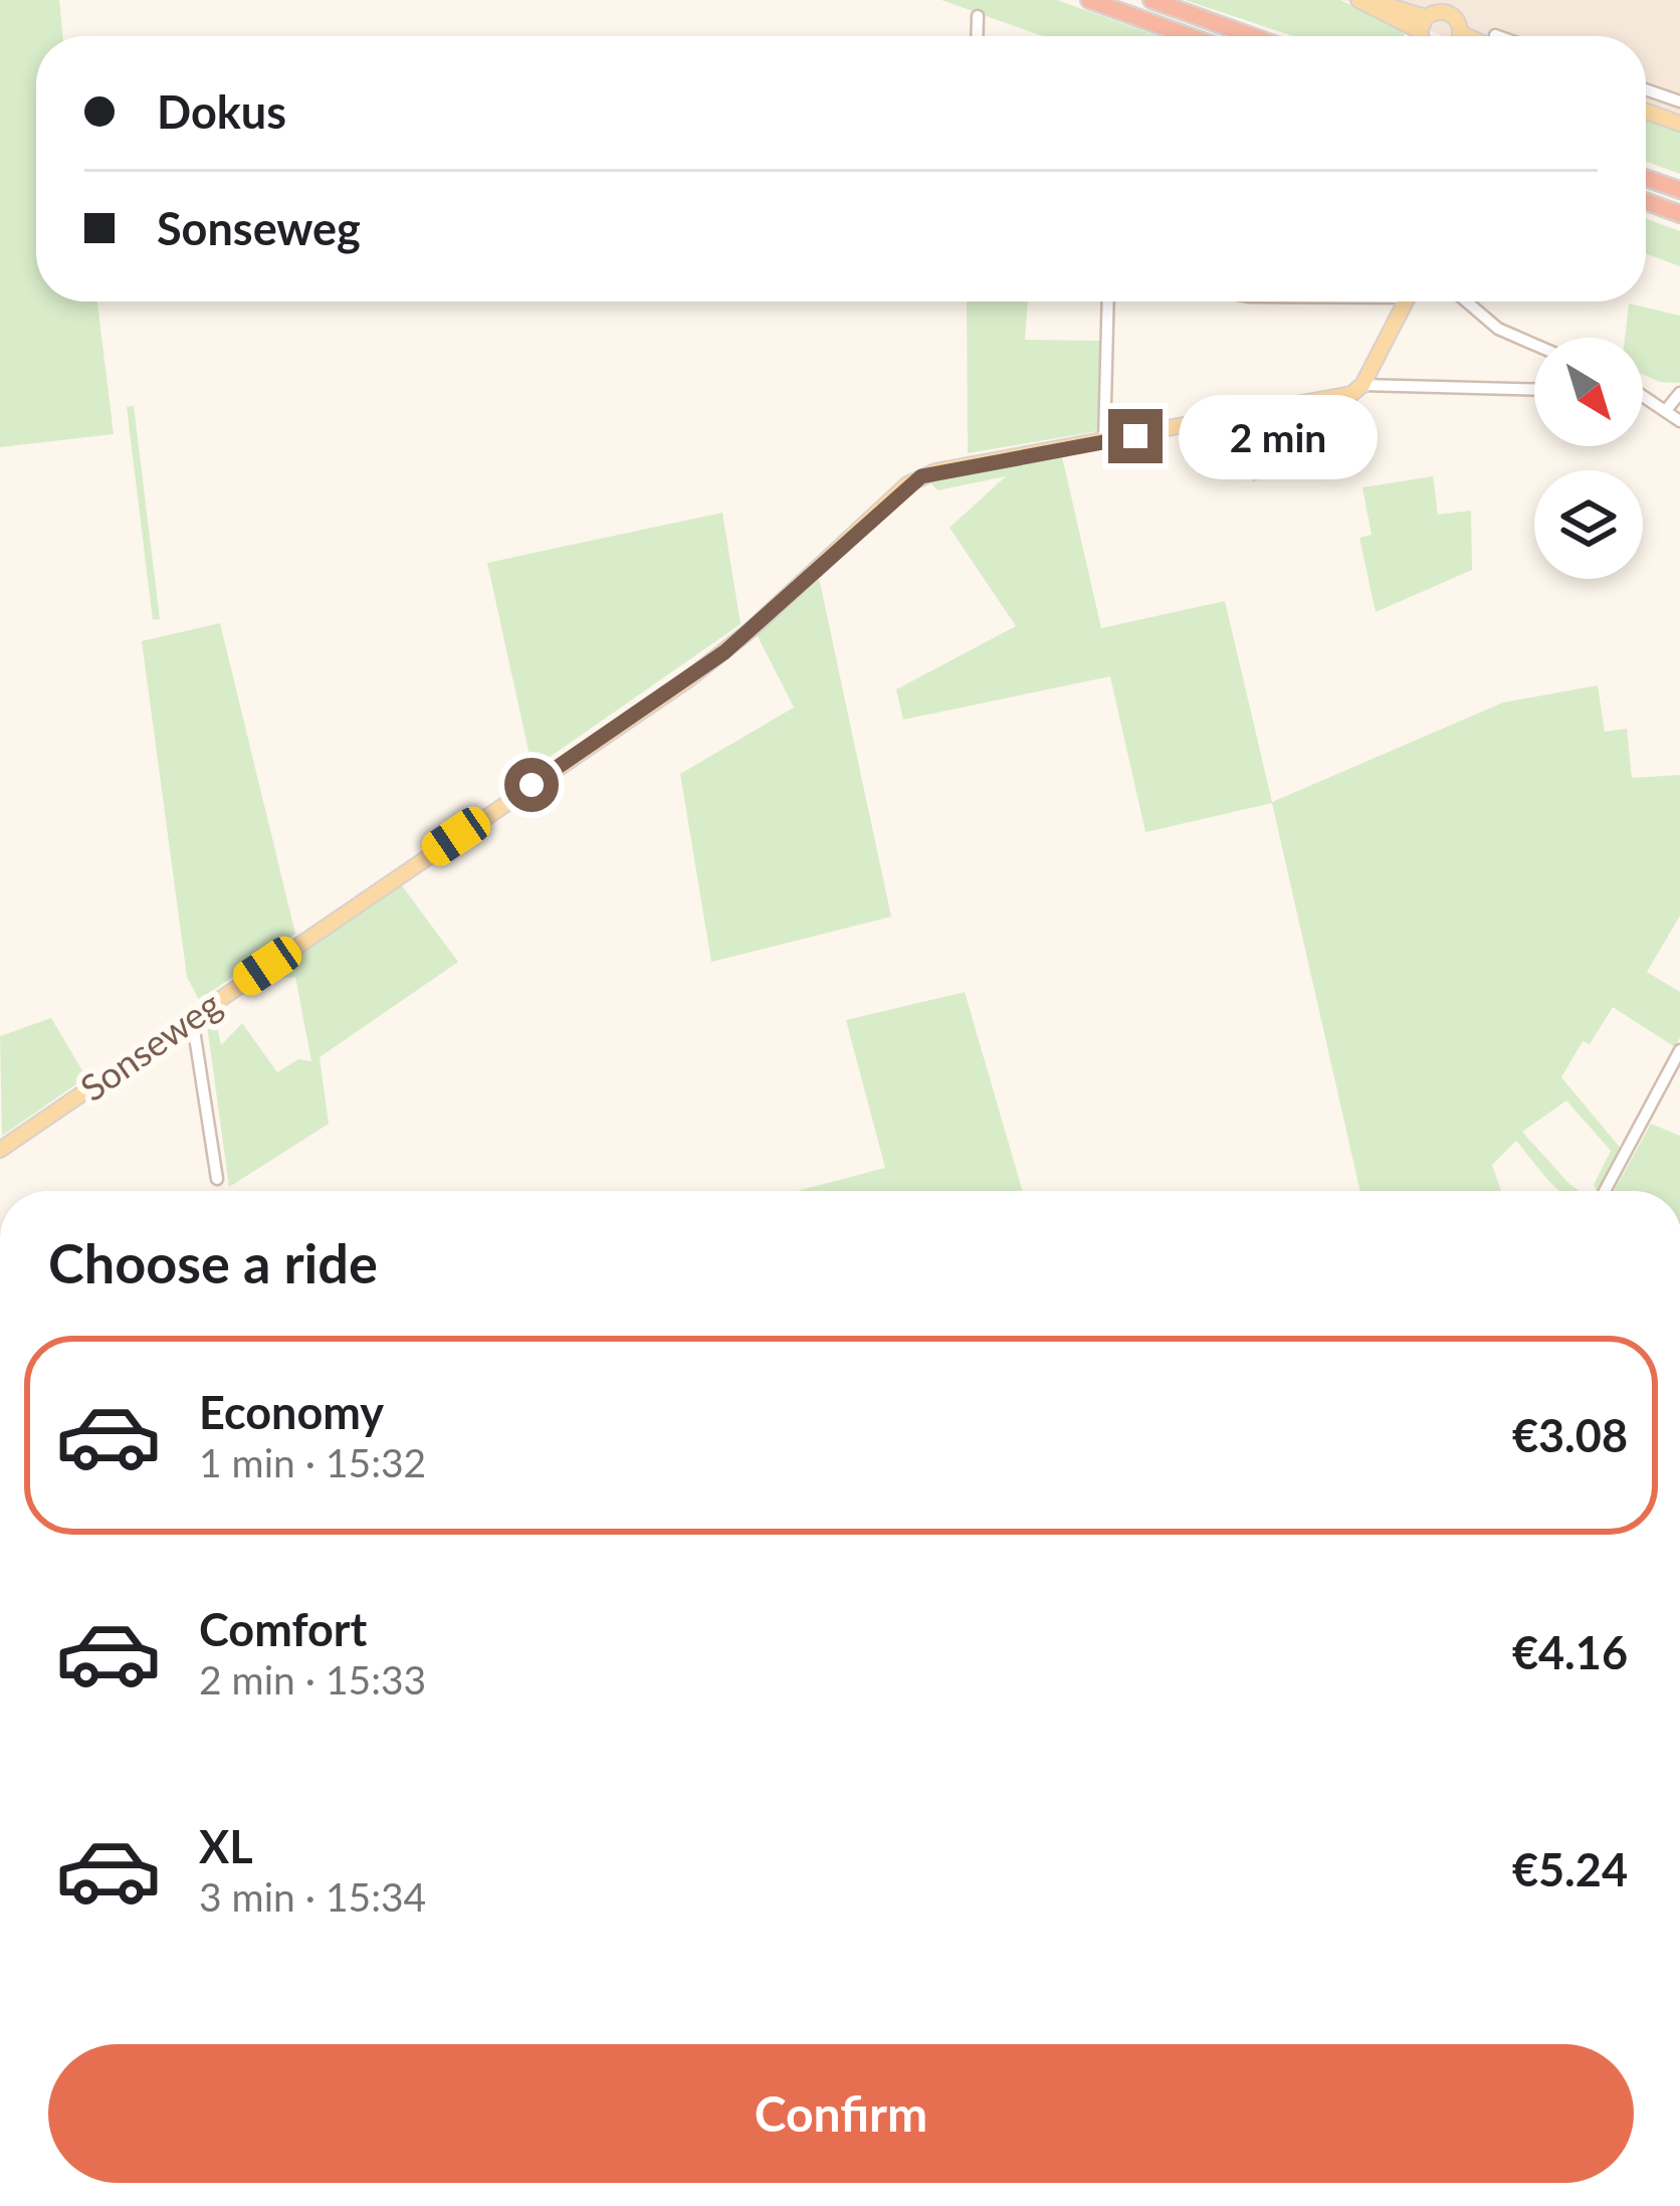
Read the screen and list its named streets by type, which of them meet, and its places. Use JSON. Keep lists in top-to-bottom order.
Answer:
{
  "streets": {
    "main road": ["Sonseweg"]
  },
  "north": "bottom right",
  "page": {
    "banner": ["Dokus", "Sonseweg"],
    "bubble": "2 min",
    "heading": "Choose a ride",
    "list": [
      {
        "name": "Economy",
        "note": "1 min · 15:32",
        "value": "€3.08"
      },
      {
        "name": "Comfort",
        "note": "2 min · 15:33",
        "value": "€4.16"
      },
      {
        "name": "XL",
        "note": "3 min · 15:34",
        "value": "€5.24"
      }
    ],
    "buttons": "Confirm"
  }
}
